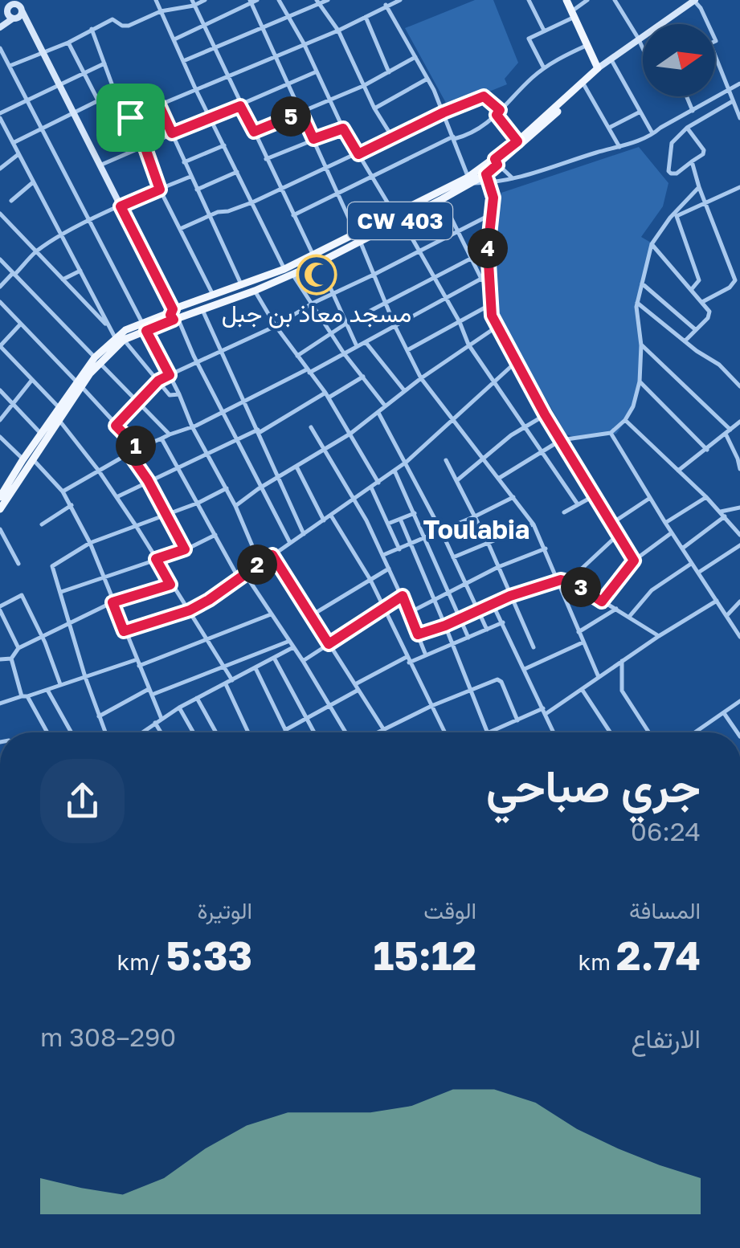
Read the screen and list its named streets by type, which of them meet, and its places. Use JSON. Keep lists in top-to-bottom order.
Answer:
{
  "streets": {
    "main road": ["CW 403"]
  },
  "districts": ["Toulabia"],
  "places": {
    "mosque": ["مسجد معاذ بن جبل"]
  },
  "north": "right",
  "page": {
    "pins": [
      "5",
      "4",
      "1",
      "2",
      "3"
    ],
    "heading": ["جري صباحي", "06:24"],
    "stats": [
      ["المسافة", "2.74 km"],
      ["الوقت", "15:12"],
      ["الوتيرة", "5:33 /km"]
    ],
    "chart": ["الارتفاع", "290–308 m"]
  }
}
